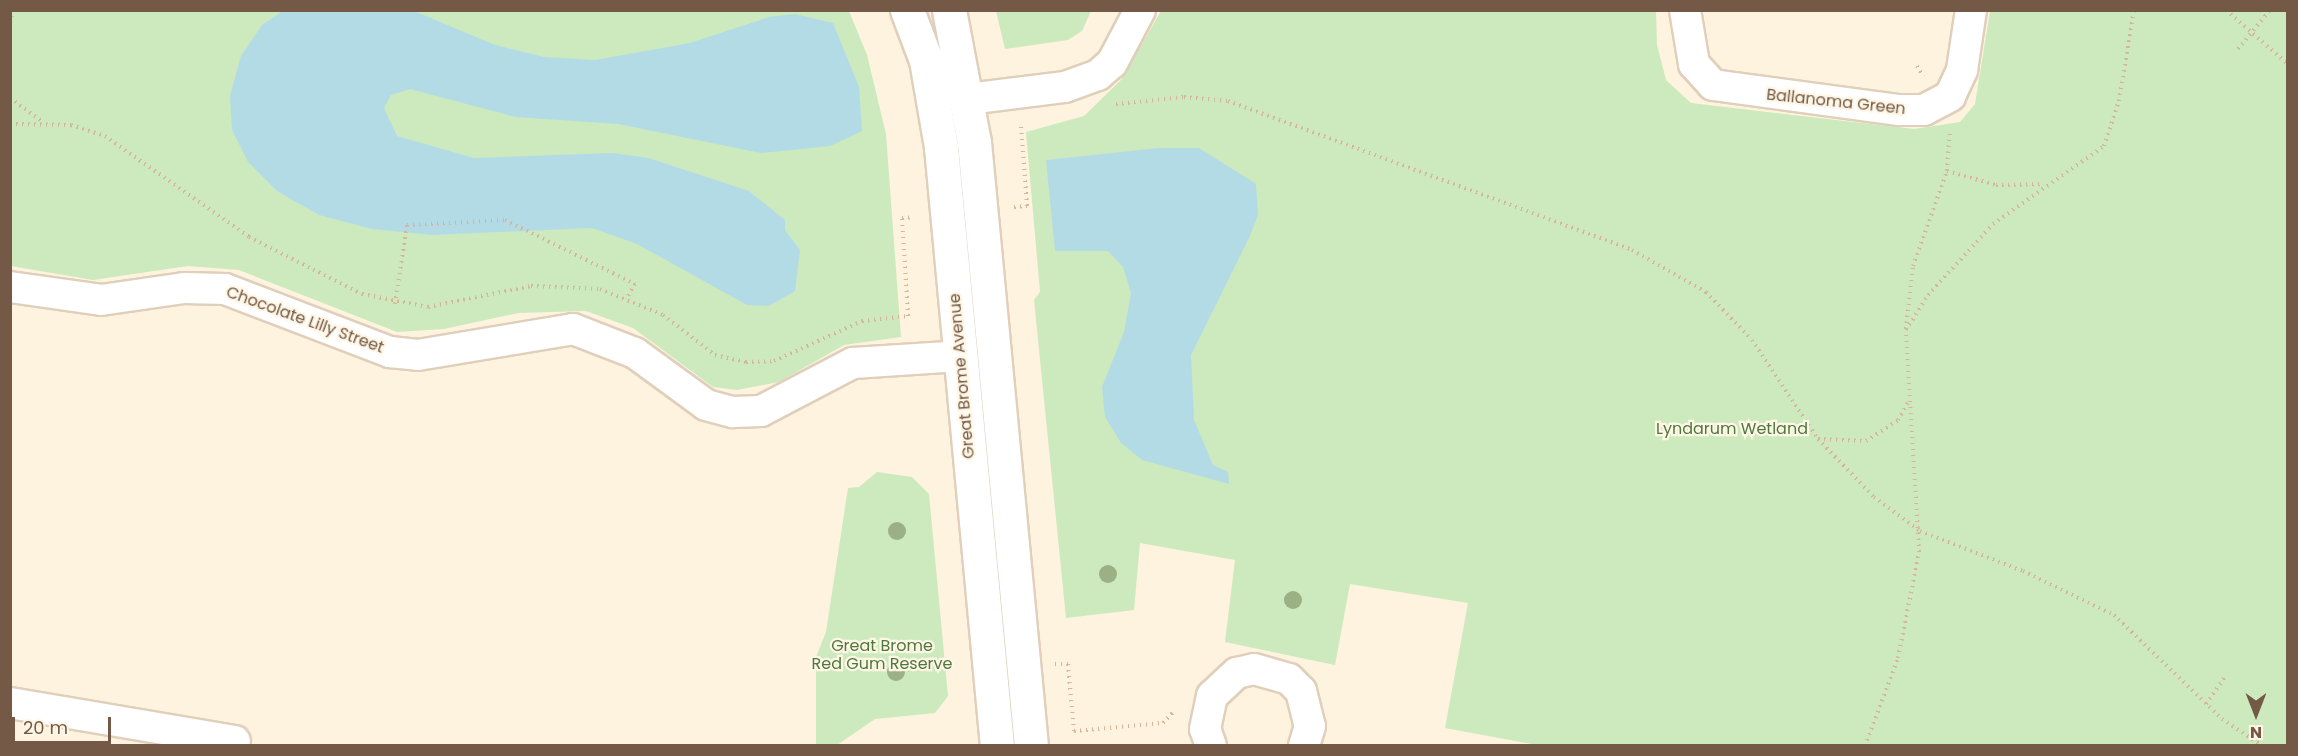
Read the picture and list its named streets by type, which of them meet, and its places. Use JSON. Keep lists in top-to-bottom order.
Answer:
{
  "streets": {
    "street": ["Ballanoma Green", "Chocolate Lilly Street", "Great Brome Avenue"]
  },
  "crossings": [
    ["Chocolate Lilly Street", "Great Brome Avenue"]
  ],
  "parks": ["Lyndarum Wetland", "Great Brome Red Gum Reserve"],
  "scale_bar": "20 m",
  "north": "bottom"
}
